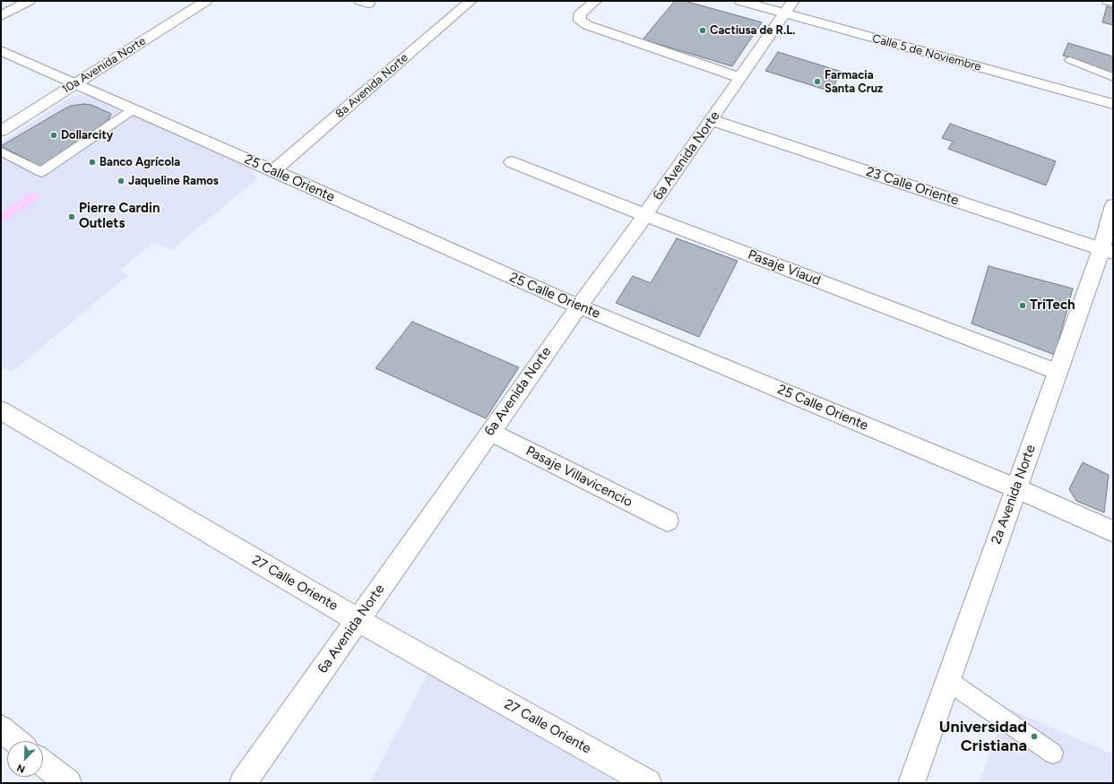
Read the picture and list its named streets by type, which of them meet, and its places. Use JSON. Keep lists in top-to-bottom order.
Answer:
{
  "streets": {
    "street": [
      "Calle 5 de Noviembre",
      "10a Avenida Norte",
      "8a Avenida Norte",
      "6a Avenida Norte",
      "25 Calle Oriente",
      "23 Calle Oriente",
      "Pasaje Viaud",
      "Pasaje Villavicencio",
      "2a Avenida Norte",
      "27 Calle Oriente"
    ]
  },
  "crossings": [
    ["Calle 5 de Noviembre", "6a Avenida Norte"],
    ["10a Avenida Norte", "25 Calle Oriente"],
    ["8a Avenida Norte", "25 Calle Oriente"],
    ["6a Avenida Norte", "25 Calle Oriente"],
    ["6a Avenida Norte", "23 Calle Oriente"],
    ["6a Avenida Norte", "Pasaje Viaud"],
    ["6a Avenida Norte", "Pasaje Villavicencio"],
    ["6a Avenida Norte", "27 Calle Oriente"],
    ["25 Calle Oriente", "2a Avenida Norte"],
    ["23 Calle Oriente", "2a Avenida Norte"],
    ["Pasaje Viaud", "2a Avenida Norte"]
  ],
  "places": [
    "Cactiusa de R.L.",
    "Farmacia Santa Cruz",
    "Dollarcity",
    "Banco Agrícola",
    "Jaqueline Ramos",
    "Pierre Cardin Outlets",
    "TriTech",
    "Universidad Cristiana"
  ],
  "north": "bottom left"
}
